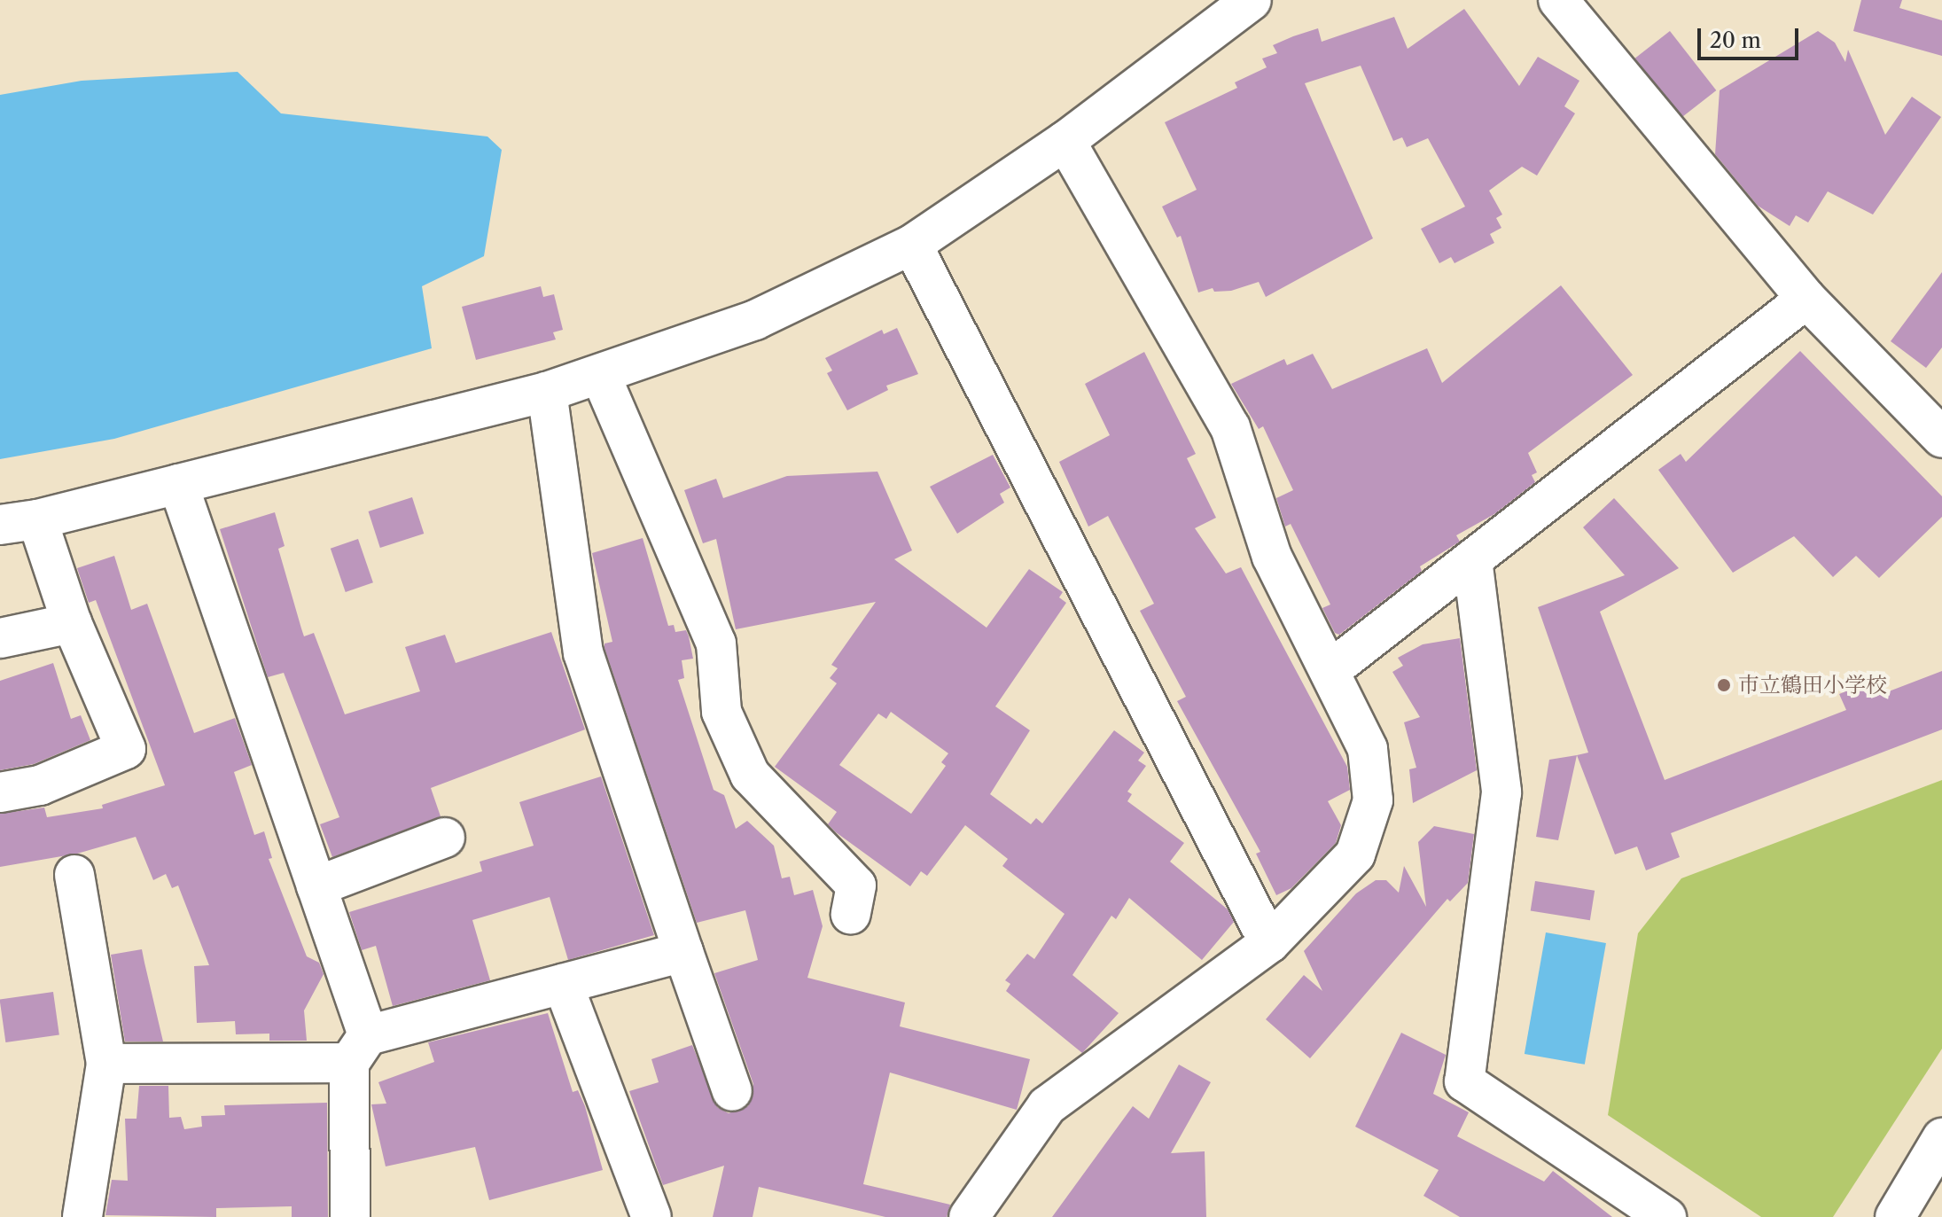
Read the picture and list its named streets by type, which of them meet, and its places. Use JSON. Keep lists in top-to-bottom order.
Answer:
{
  "places": ["市立鶴田小学校"],
  "scale_bar": "20 m"
}
